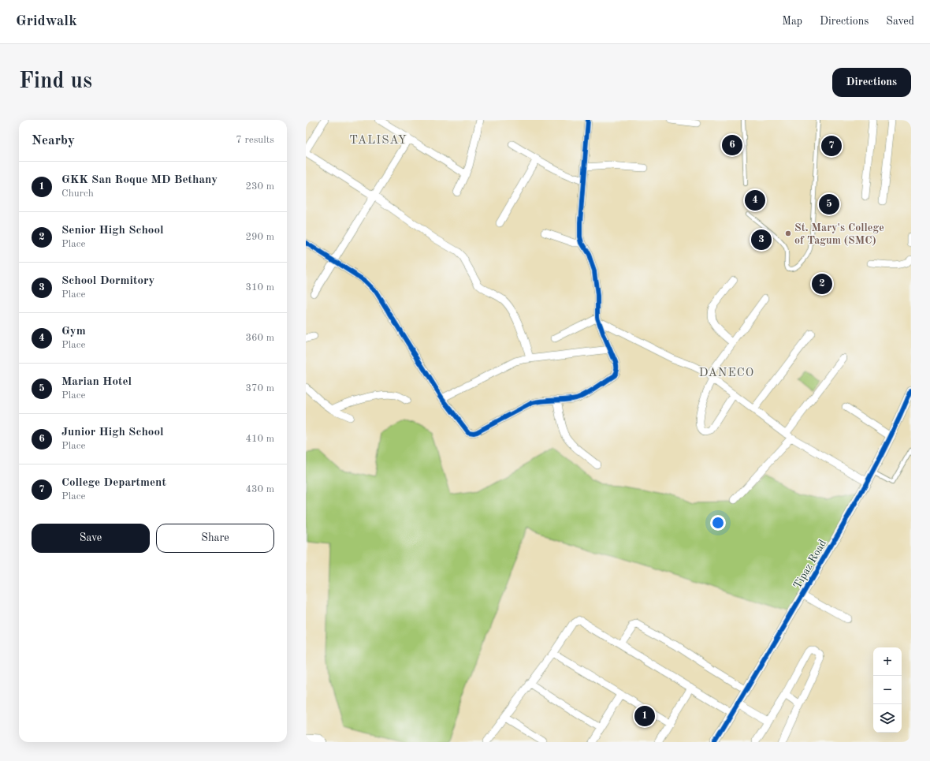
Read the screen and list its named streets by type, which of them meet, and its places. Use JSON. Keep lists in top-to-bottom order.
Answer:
{
  "streets": {
    "street": ["Tipaz Road"]
  },
  "districts": ["TALISAY", "DANECO"],
  "places": ["St. Mary's College of Tagum (SMC)"],
  "page": {
    "header": "Gridwalk",
    "nav": ["Map", "Directions", "Saved"],
    "buttons": [
      "Directions",
      ["Save", "Share"]
    ],
    "title": "Find us",
    "heading": ["Nearby", "7 results"],
    "pins": [
      "6",
      "7",
      "4",
      "5",
      "3",
      "2",
      "1"
    ],
    "list": [
      {
        "mark": "1",
        "name": "GKK San Roque MD Bethany",
        "note": "Church",
        "value": "230 m"
      },
      {
        "mark": "2",
        "name": "Senior High School",
        "note": "Place",
        "value": "290 m"
      },
      {
        "mark": "3",
        "name": "School Dormitory",
        "note": "Place",
        "value": "310 m"
      },
      {
        "mark": "4",
        "name": "Gym",
        "note": "Place",
        "value": "360 m"
      },
      {
        "mark": "5",
        "name": "Marian Hotel",
        "note": "Place",
        "value": "370 m"
      },
      {
        "mark": "6",
        "name": "Junior High School",
        "note": "Place",
        "value": "410 m"
      },
      {
        "mark": "7",
        "name": "College Department",
        "note": "Place",
        "value": "430 m"
      }
    ],
    "map_buttons": ["+", "−"]
  }
}
